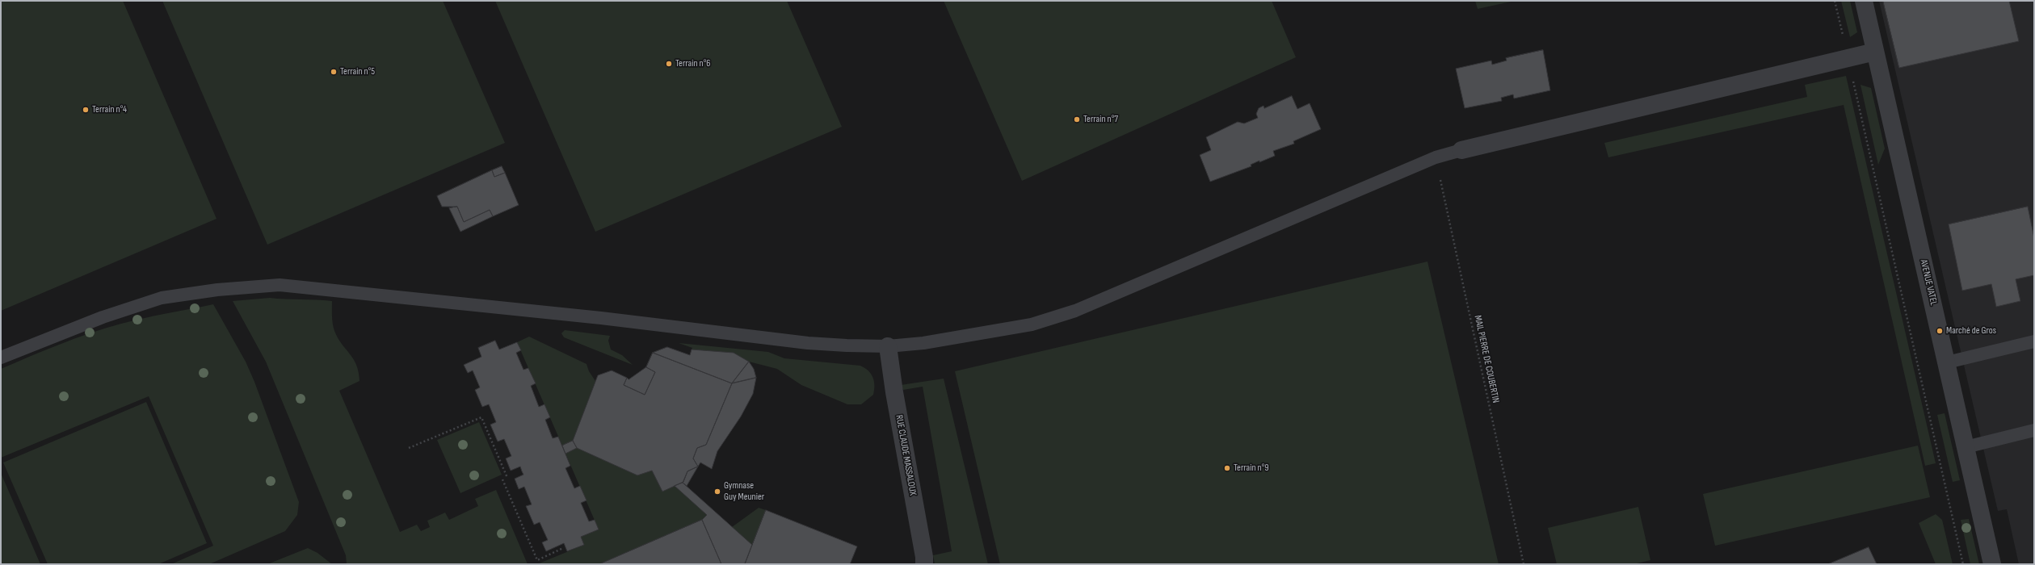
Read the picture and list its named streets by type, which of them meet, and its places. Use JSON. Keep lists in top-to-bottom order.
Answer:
{
  "streets": {
    "street": ["AVENUE VATEL", "RUE CLAUDE MASSALOUX"],
    "path": ["MAIL PIERRE DE COUBERTIN"]
  },
  "places": [
    "Terrain n°6",
    "Terrain n°5",
    "Terrain n°4",
    "Terrain n°7",
    "Marché de Gros",
    "Terrain n°9",
    "Gymnase Guy Meunier"
  ]
}
